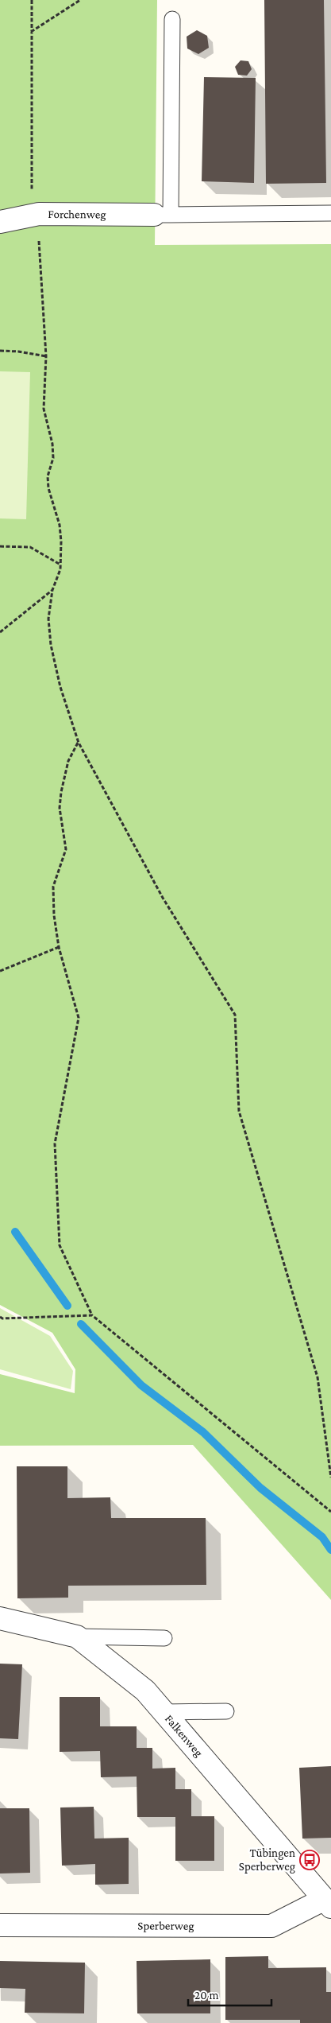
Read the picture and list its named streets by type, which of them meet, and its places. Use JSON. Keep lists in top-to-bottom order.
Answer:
{
  "streets": {
    "street": ["Forchenweg", "Falkenweg", "Sperberweg"]
  },
  "crossings": [
    ["Falkenweg", "Sperberweg"]
  ],
  "places": {
    "bus stop": ["Tübingen Sperberweg"]
  },
  "scale_bar": "20 m"
}
